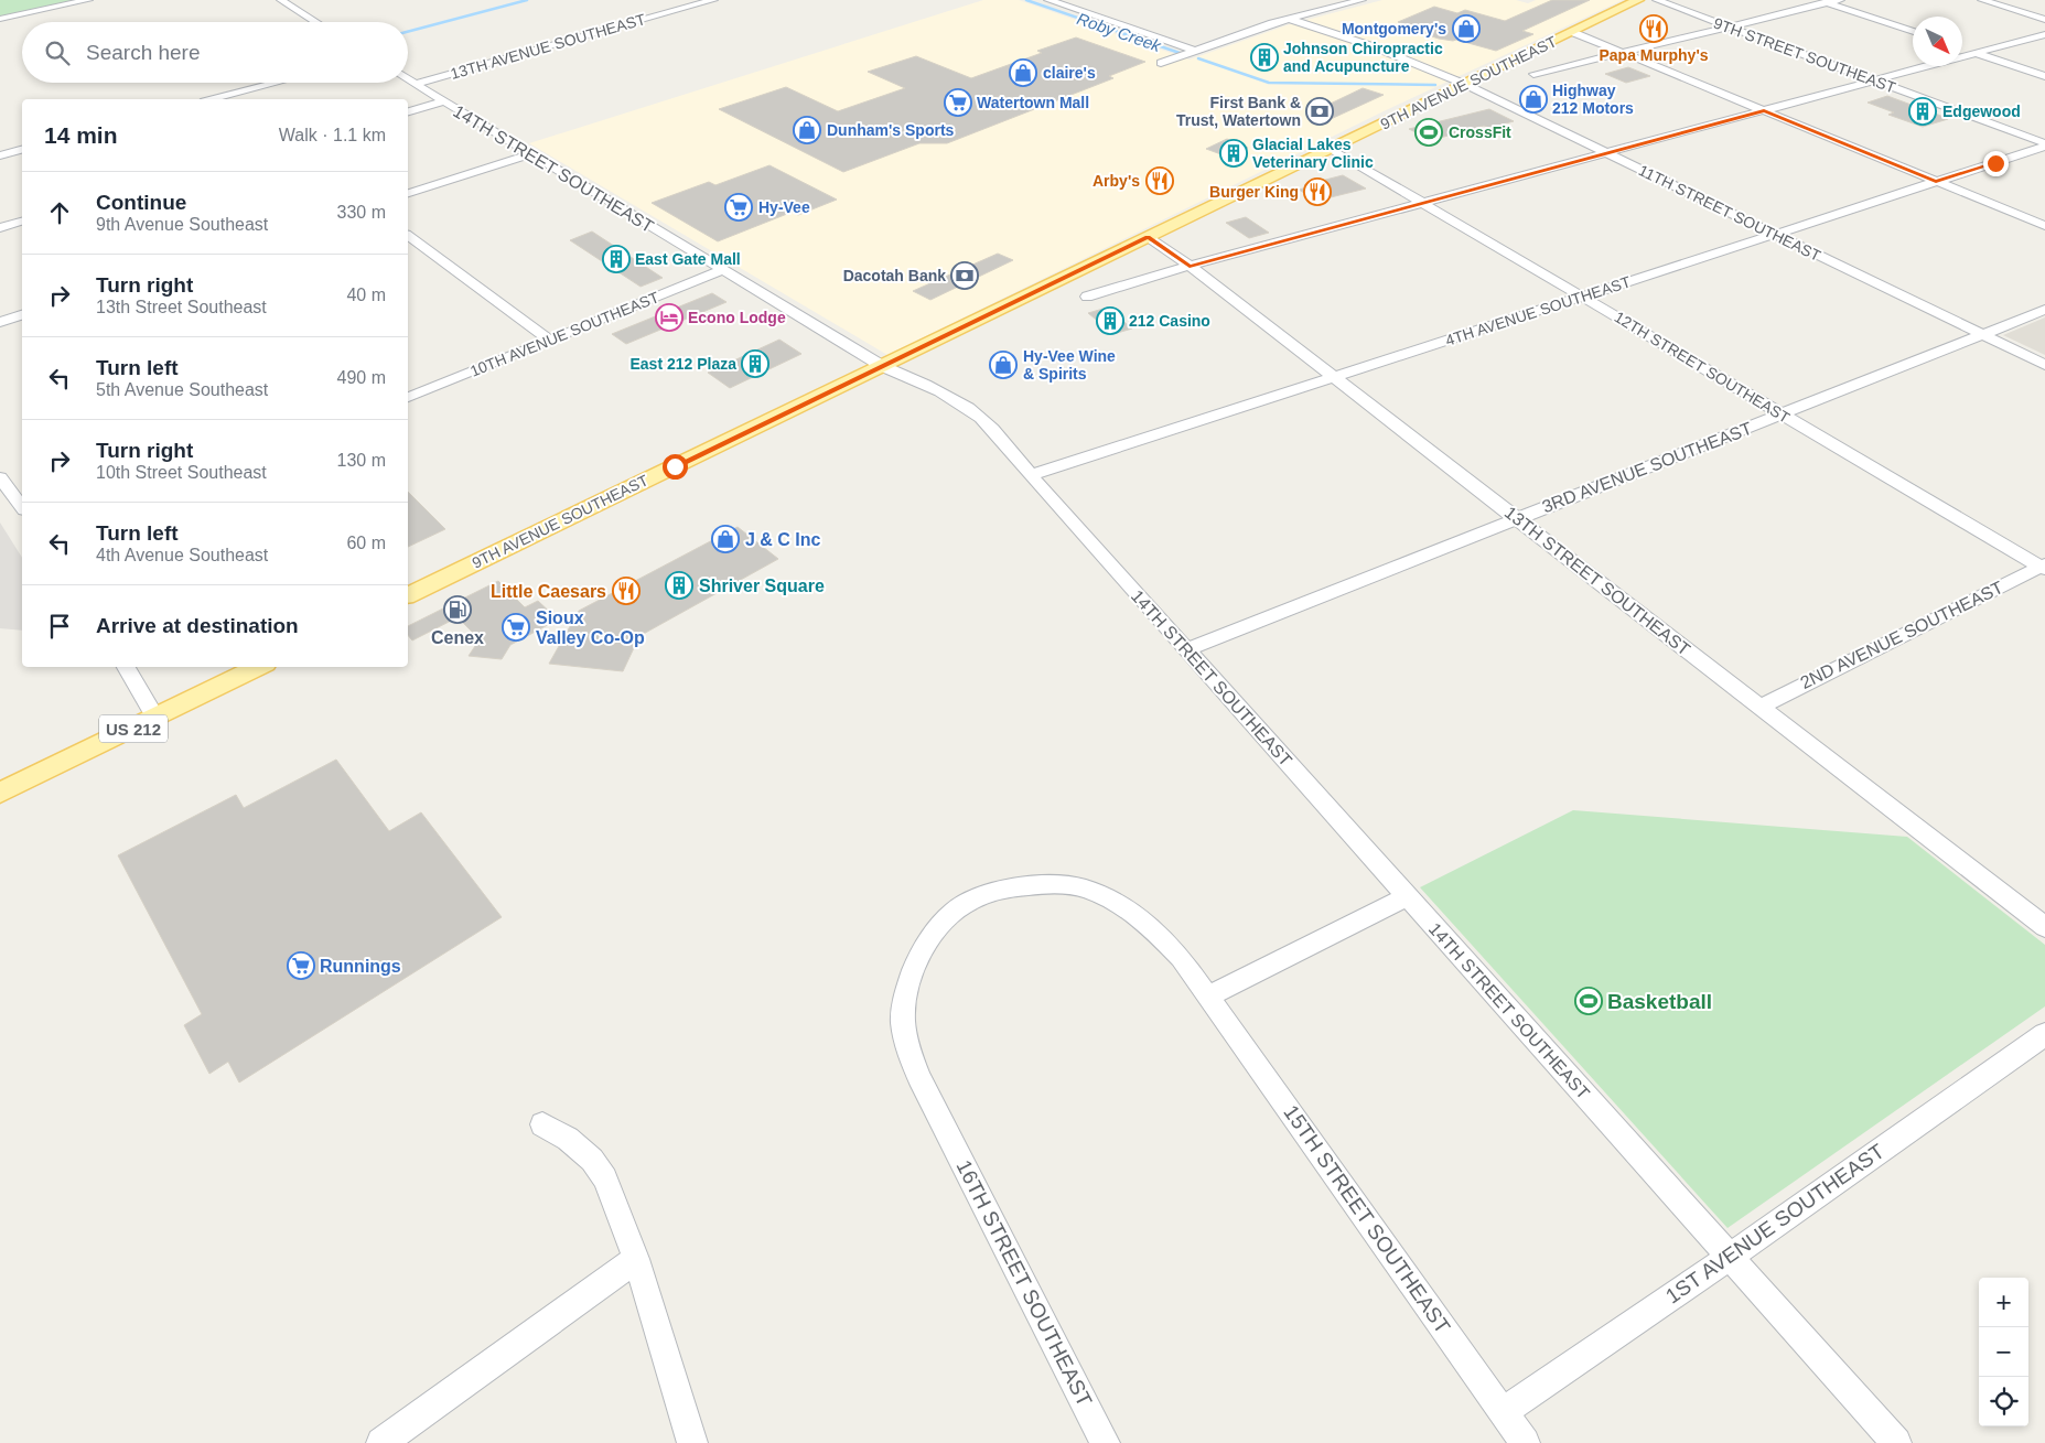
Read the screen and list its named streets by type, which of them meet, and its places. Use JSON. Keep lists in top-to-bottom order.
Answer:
{
  "streets": {
    "main road": ["9TH AVENUE SOUTHEAST", "US 212"],
    "street": [
      "13TH AVENUE SOUTHEAST",
      "9TH STREET SOUTHEAST",
      "14TH STREET SOUTHEAST",
      "11TH STREET SOUTHEAST",
      "4TH AVENUE SOUTHEAST",
      "10TH AVENUE SOUTHEAST",
      "12TH STREET SOUTHEAST",
      "3RD AVENUE SOUTHEAST",
      "13TH STREET SOUTHEAST",
      "2ND AVENUE SOUTHEAST",
      "15TH STREET SOUTHEAST",
      "1ST AVENUE SOUTHEAST",
      "16TH STREET SOUTHEAST"
    ]
  },
  "crossings": [
    ["13TH AVENUE SOUTHEAST", "14TH STREET SOUTHEAST"],
    ["9TH STREET SOUTHEAST", "4TH AVENUE SOUTHEAST"],
    ["9TH AVENUE SOUTHEAST", "14TH STREET SOUTHEAST"],
    ["9TH AVENUE SOUTHEAST", "11TH STREET SOUTHEAST"],
    ["9TH AVENUE SOUTHEAST", "12TH STREET SOUTHEAST"],
    ["9TH AVENUE SOUTHEAST", "13TH STREET SOUTHEAST"],
    ["14TH STREET SOUTHEAST", "4TH AVENUE SOUTHEAST"],
    ["14TH STREET SOUTHEAST", "10TH AVENUE SOUTHEAST"],
    ["14TH STREET SOUTHEAST", "3RD AVENUE SOUTHEAST"],
    ["14TH STREET SOUTHEAST", "1ST AVENUE SOUTHEAST"],
    ["11TH STREET SOUTHEAST", "4TH AVENUE SOUTHEAST"],
    ["11TH STREET SOUTHEAST", "3RD AVENUE SOUTHEAST"],
    ["4TH AVENUE SOUTHEAST", "12TH STREET SOUTHEAST"],
    ["4TH AVENUE SOUTHEAST", "13TH STREET SOUTHEAST"],
    ["12TH STREET SOUTHEAST", "3RD AVENUE SOUTHEAST"],
    ["12TH STREET SOUTHEAST", "2ND AVENUE SOUTHEAST"],
    ["3RD AVENUE SOUTHEAST", "13TH STREET SOUTHEAST"],
    ["13TH STREET SOUTHEAST", "2ND AVENUE SOUTHEAST"],
    ["15TH STREET SOUTHEAST", "1ST AVENUE SOUTHEAST"],
    ["15TH STREET SOUTHEAST", "16TH STREET SOUTHEAST"]
  ],
  "water": ["Roby Creek"],
  "places": {
    "shop": [
      "Montgomery's",
      "claire's",
      "Highway 212 Motors",
      "Dunham's Sports",
      "Hy-Vee Wine & Spirits",
      "J & C Inc"
    ],
    "restaurant": [
      "Papa Murphy's",
      "Arby's",
      "Burger King",
      "Little Caesars"
    ],
    "building": [
      "Johnson Chiropractic and Acupuncture",
      "Edgewood",
      "Glacial Lakes Veterinary Clinic",
      "East Gate Mall",
      "212 Casino",
      "East 212 Plaza",
      "Shriver Square"
    ],
    "supermarket": [
      "Watertown Mall",
      "Hy-Vee",
      "Sioux Valley Co-Op",
      "Runnings"
    ],
    "bank": ["First Bank & Trust, Watertown", "Dacotah Bank"],
    "sports": ["CrossFit", "Basketball"],
    "hotel": ["Econo Lodge"],
    "fuel station": ["Cenex"]
  },
  "north": "bottom right",
  "page": {
    "search": "Search here",
    "heading": ["14 min", "Walk · 1.1 km"],
    "list": [
      ["Continue", "9th Avenue Southeast", "330 m"],
      ["Turn right", "13th Street Southeast", "40 m"],
      ["Turn left", "5th Avenue Southeast", "490 m"],
      ["Turn right", "10th Street Southeast", "130 m"],
      ["Turn left", "4th Avenue Southeast", "60 m"],
      "Arrive at destination"
    ],
    "map_buttons": ["+", "−"]
  }
}
